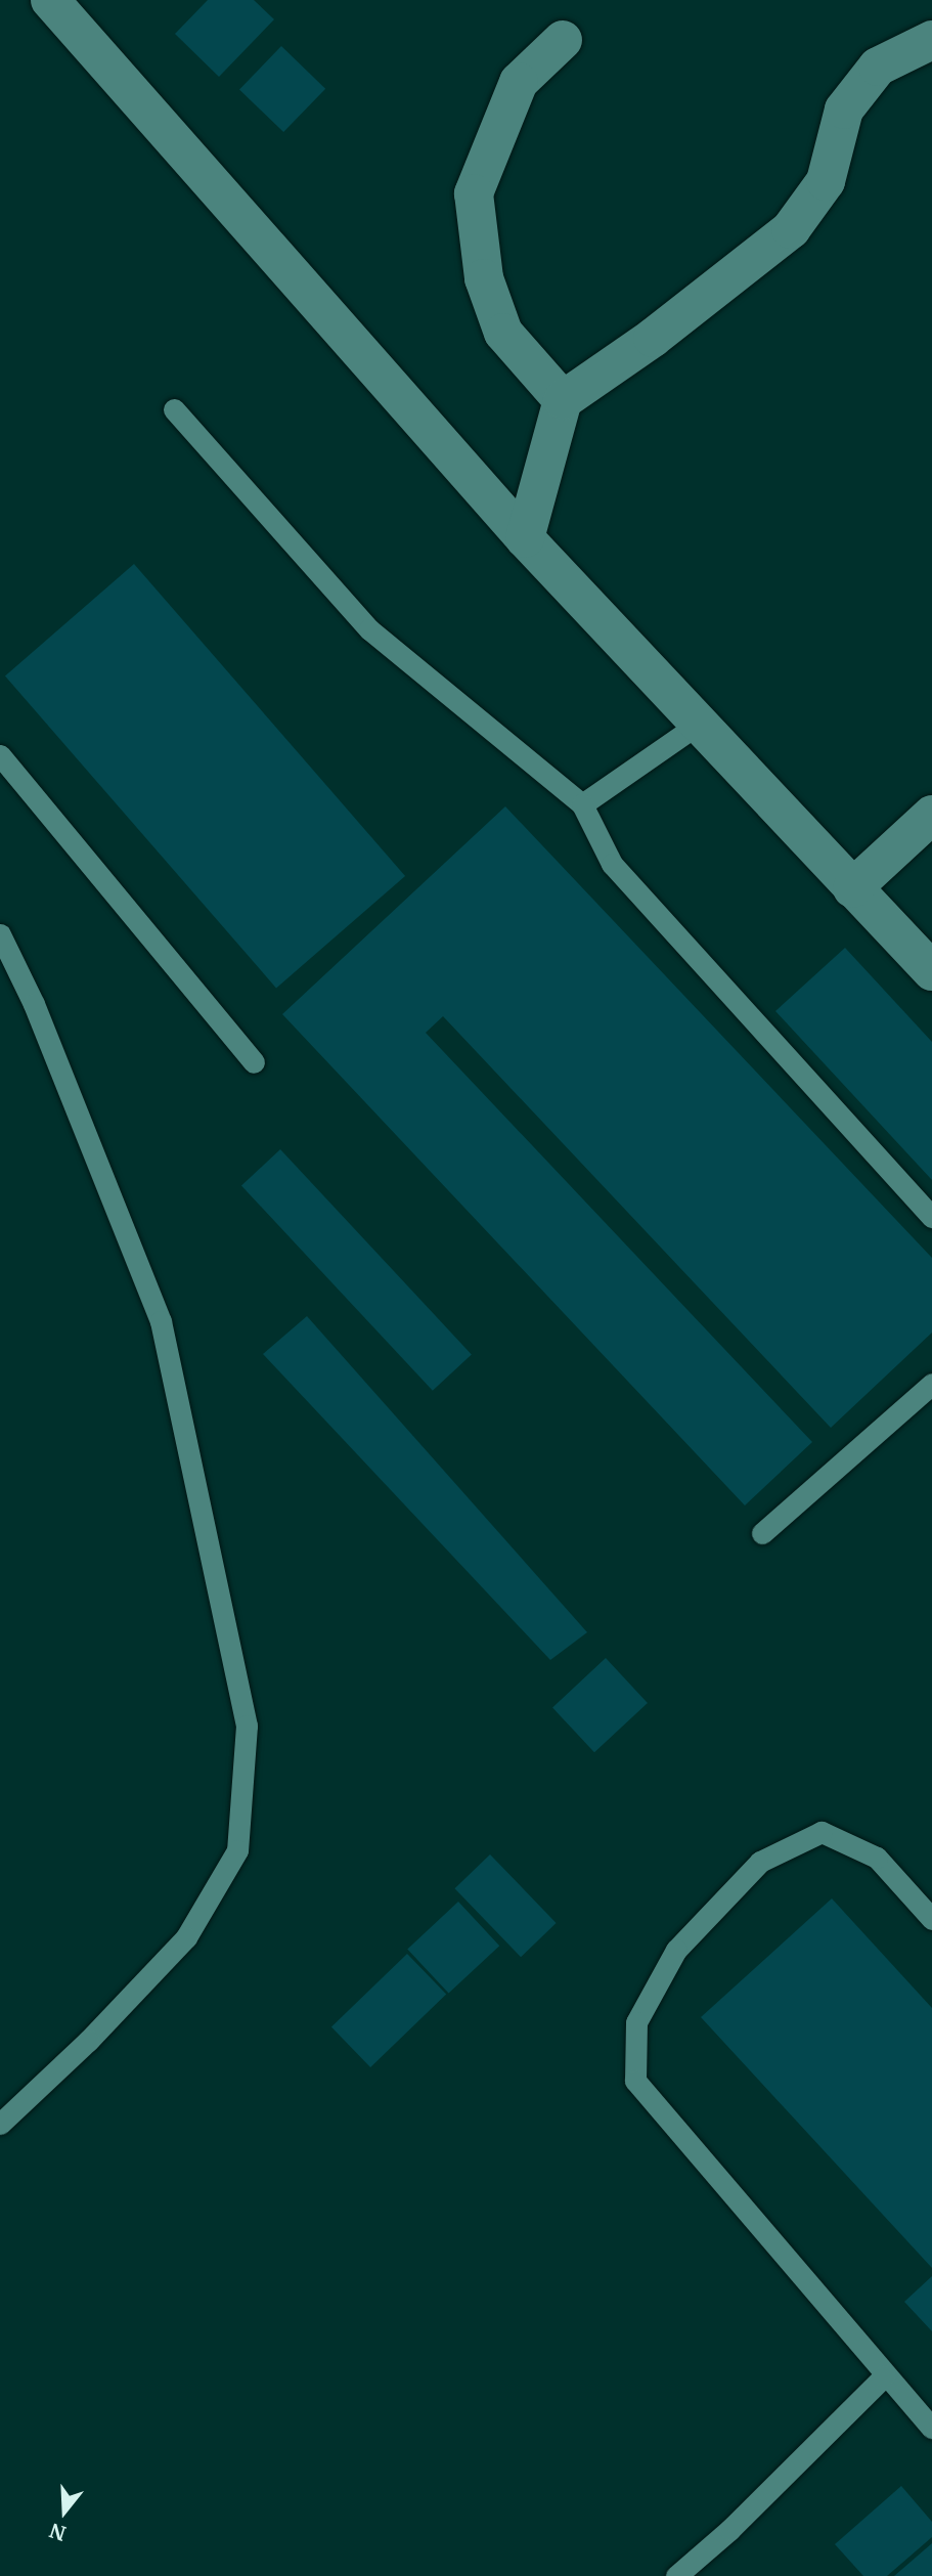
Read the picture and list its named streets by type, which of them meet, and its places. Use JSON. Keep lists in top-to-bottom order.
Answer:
{
  "north": "bottom"
}
